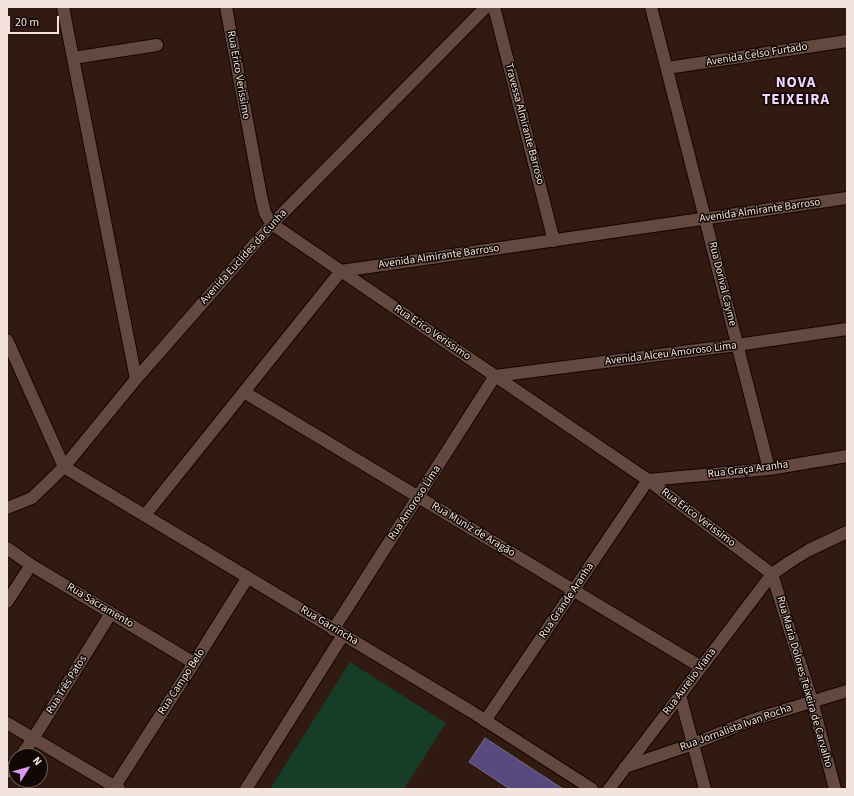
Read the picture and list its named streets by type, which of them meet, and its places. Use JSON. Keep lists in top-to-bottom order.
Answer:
{
  "streets": {
    "street": [
      "Avenida Celso Furtado",
      "Rua Erico Verissimo",
      "Travessa Almirante Barroso",
      "Avenida Almirante Barroso",
      "Avenida Euclides da Cunha",
      "Rua Dorival Cayme",
      "Avenida Alceu Amoroso Lima",
      "Rua Graça Aranha",
      "Rua Amoroso Lima",
      "Rua Muniz de Aragão",
      "Rua Grande Aranha",
      "Rua Sacramento",
      "Rua Garrincha",
      "Rua Campo Belo",
      "Rua Aurelio Viana",
      "Rua Maria Dolores Teixeira de Carvalho",
      "Rua Três Patos",
      "Rua Jornalista Ivan Rocha"
    ]
  },
  "crossings": [
    ["Avenida Celso Furtado", "Rua Dorival Cayme"],
    ["Rua Erico Verissimo", "Avenida Almirante Barroso"],
    ["Rua Erico Verissimo", "Avenida Euclides da Cunha"],
    ["Rua Erico Verissimo", "Avenida Alceu Amoroso Lima"],
    ["Rua Erico Verissimo", "Rua Graça Aranha"],
    ["Rua Erico Verissimo", "Rua Amoroso Lima"],
    ["Rua Erico Verissimo", "Rua Grande Aranha"],
    ["Rua Erico Verissimo", "Rua Aurelio Viana"],
    ["Rua Erico Verissimo", "Rua Maria Dolores Teixeira de Carvalho"],
    ["Travessa Almirante Barroso", "Avenida Almirante Barroso"],
    ["Avenida Almirante Barroso", "Rua Dorival Cayme"],
    ["Avenida Euclides da Cunha", "Rua Garrincha"],
    ["Rua Dorival Cayme", "Avenida Alceu Amoroso Lima"],
    ["Rua Dorival Cayme", "Rua Graça Aranha"],
    ["Avenida Alceu Amoroso Lima", "Rua Amoroso Lima"],
    ["Rua Graça Aranha", "Rua Grande Aranha"],
    ["Rua Amoroso Lima", "Rua Muniz de Aragão"],
    ["Rua Amoroso Lima", "Rua Garrincha"],
    ["Rua Muniz de Aragão", "Rua Grande Aranha"],
    ["Rua Muniz de Aragão", "Rua Aurelio Viana"],
    ["Rua Grande Aranha", "Rua Garrincha"],
    ["Rua Sacramento", "Rua Campo Belo"],
    ["Rua Sacramento", "Rua Três Patos"],
    ["Rua Garrincha", "Rua Campo Belo"],
    ["Rua Aurelio Viana", "Rua Maria Dolores Teixeira de Carvalho"],
    ["Rua Aurelio Viana", "Rua Jornalista Ivan Rocha"],
    ["Rua Maria Dolores Teixeira de Carvalho", "Rua Jornalista Ivan Rocha"]
  ],
  "districts": ["NOVA TEIXEIRA"],
  "scale_bar": "20 m",
  "north": "top right"
}
